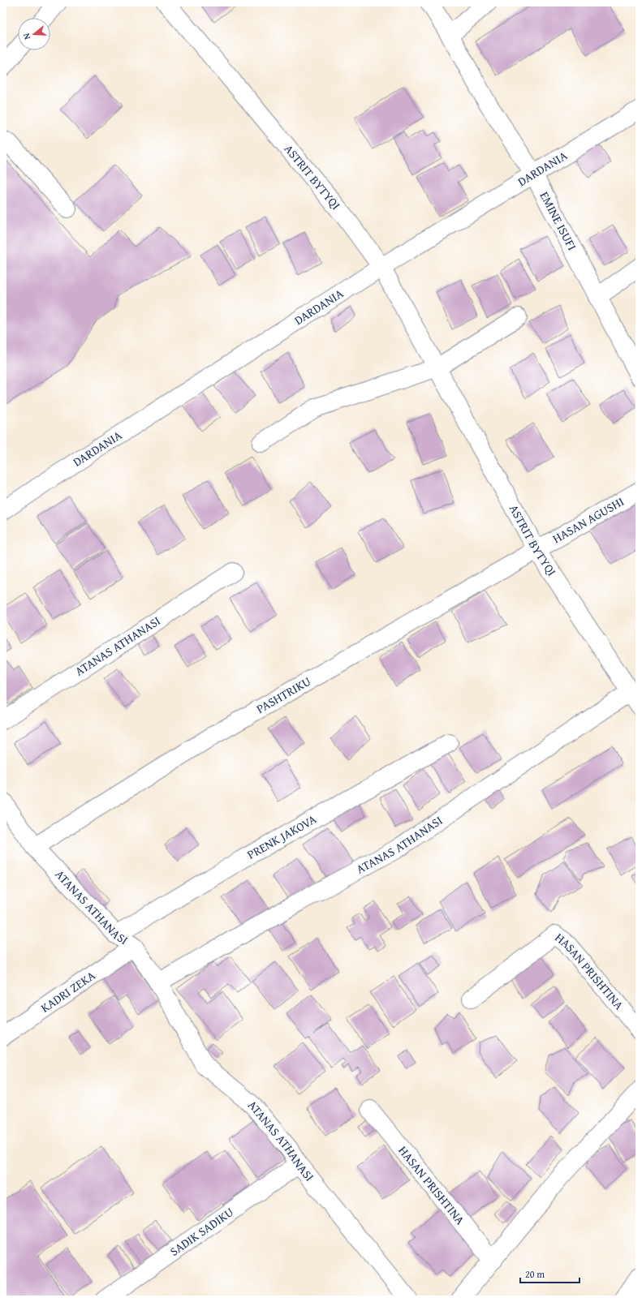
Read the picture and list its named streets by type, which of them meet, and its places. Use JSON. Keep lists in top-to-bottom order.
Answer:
{
  "streets": {
    "street": [
      "DARDANIA",
      "ASTRIT BYTYQI",
      "EMINE ISUFI",
      "HASAN AGUSHI",
      "ATANAS ATHANASI",
      "PASHTRIKU",
      "PRENK JAKOVA",
      "HASAN PRISHTINA",
      "KADRI ZEKA",
      "SADIK SADIKU"
    ]
  },
  "crossings": [
    ["DARDANIA", "ASTRIT BYTYQI"],
    ["DARDANIA", "EMINE ISUFI"],
    ["ASTRIT BYTYQI", "HASAN AGUSHI"],
    ["ASTRIT BYTYQI", "ATANAS ATHANASI"],
    ["ASTRIT BYTYQI", "PASHTRIKU"],
    ["HASAN AGUSHI", "PASHTRIKU"],
    ["ATANAS ATHANASI", "PASHTRIKU"],
    ["ATANAS ATHANASI", "PRENK JAKOVA"],
    ["ATANAS ATHANASI", "KADRI ZEKA"],
    ["ATANAS ATHANASI", "SADIK SADIKU"]
  ],
  "scale_bar": "20 m",
  "north": "left"
}
